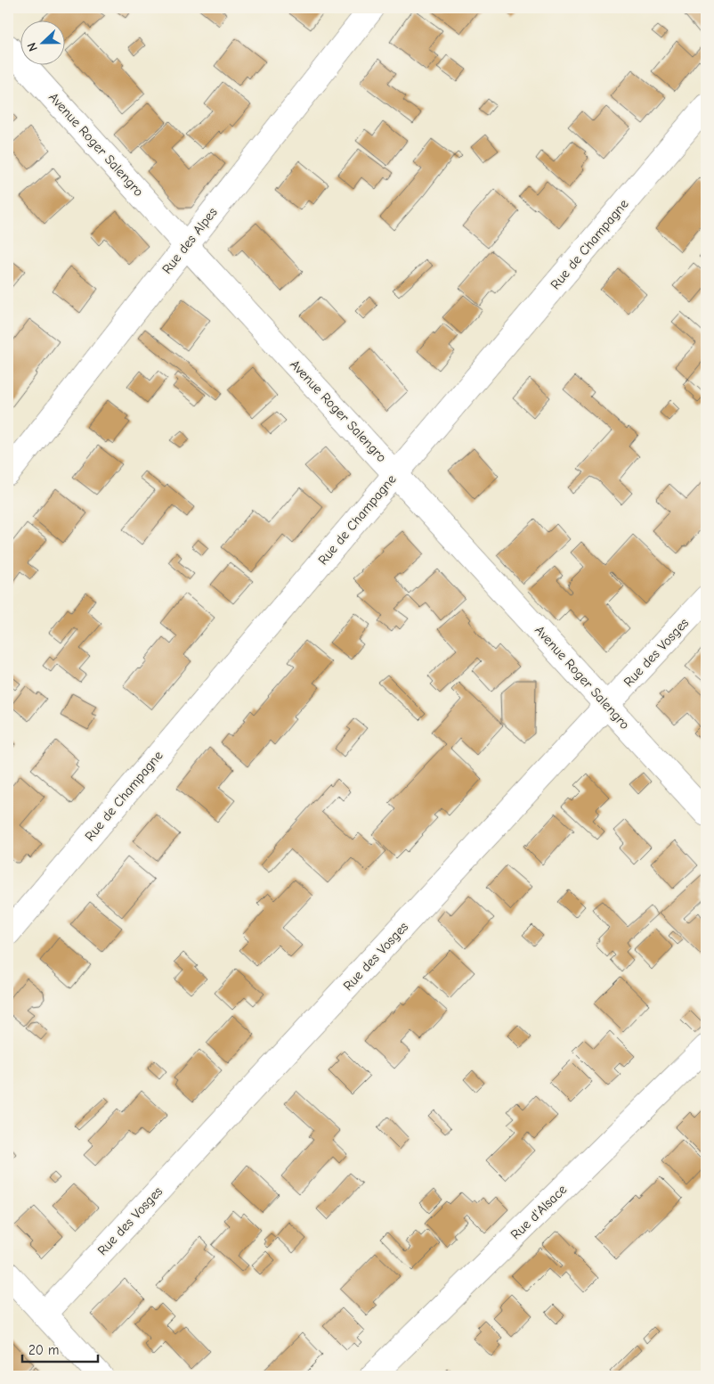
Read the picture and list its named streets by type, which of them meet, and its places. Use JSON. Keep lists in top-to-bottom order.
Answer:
{
  "streets": {
    "street": [
      "Avenue Roger Salengro",
      "Rue des Alpes",
      "Rue de Champagne",
      "Rue des Vosges",
      "Rue d'Alsace"
    ]
  },
  "crossings": [
    ["Avenue Roger Salengro", "Rue des Alpes"],
    ["Avenue Roger Salengro", "Rue de Champagne"],
    ["Avenue Roger Salengro", "Rue des Vosges"]
  ],
  "scale_bar": "20 m",
  "north": "left"
}
